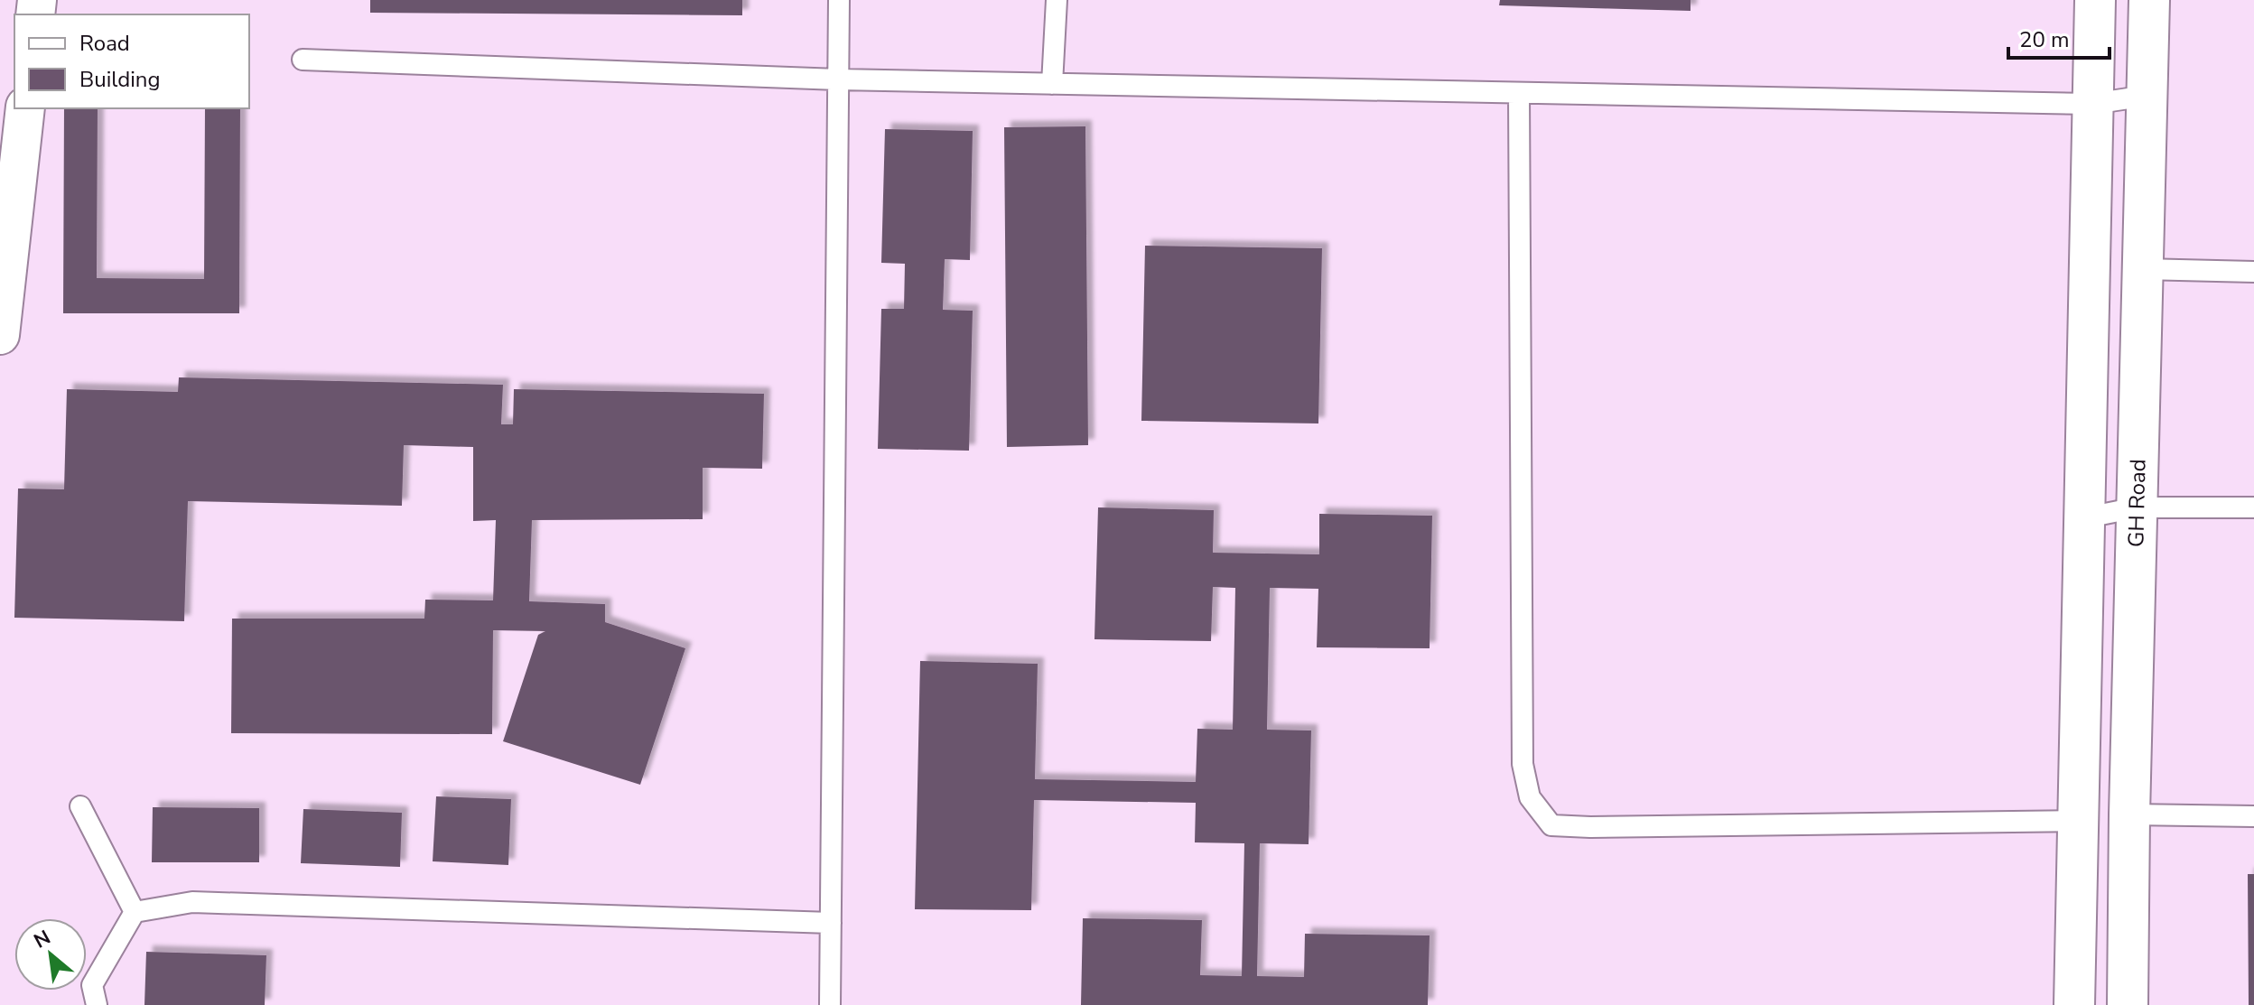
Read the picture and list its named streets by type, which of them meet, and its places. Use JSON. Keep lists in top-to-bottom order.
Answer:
{
  "streets": {
    "main road": ["GH Road"]
  },
  "legend": ["Road", "Building"],
  "scale_bar": "20 m",
  "north": "top left"
}
